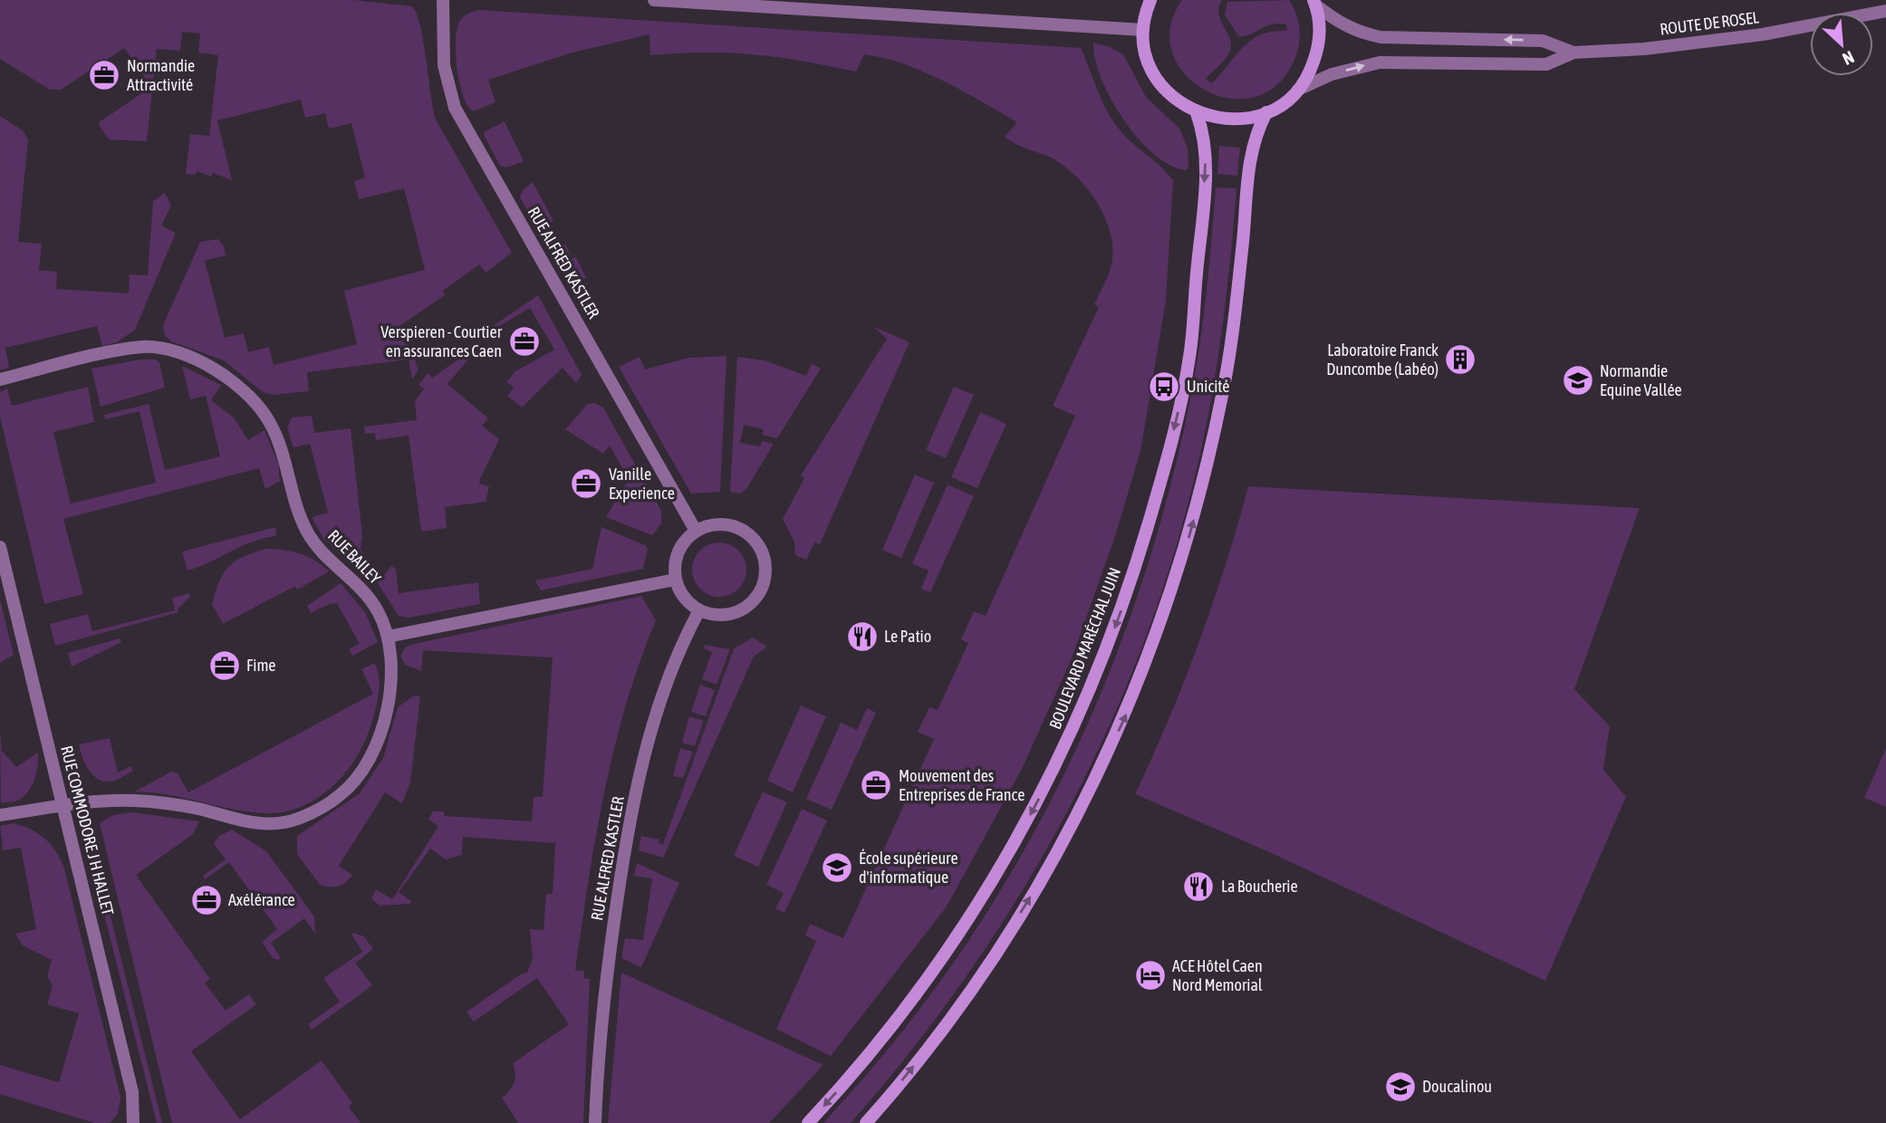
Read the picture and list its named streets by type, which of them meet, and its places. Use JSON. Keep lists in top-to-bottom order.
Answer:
{
  "streets": {
    "main road": ["BOULEVARD MARÉCHAL JUIN"],
    "street": [
      "ROUTE DE ROSEL",
      "RUE ALFRED KASTLER",
      "RUE BAILEY",
      "RUE COMMODORE J H HALLET"
    ]
  },
  "crossings": [
    ["RUE BAILEY", "RUE COMMODORE J H HALLET"]
  ],
  "places": {
    "office": [
      "Normandie Attractivité",
      "Verspieren - Courtier en assurances Caen",
      "Vanille Experience",
      "Fime",
      "Mouvement des Entreprises de France",
      "Axélérance"
    ],
    "building": ["Laboratoire Franck Duncombe (Labéo)"],
    "school or university": ["Normandie Equine Vallée", "École supérieure d'informatique", "Doucalinou"],
    "bus stop": ["Unicité"],
    "restaurant": ["Le Patio", "La Boucherie"],
    "hotel": ["ACE Hôtel Caen Nord Memorial"]
  },
  "north": "bottom right"
}
